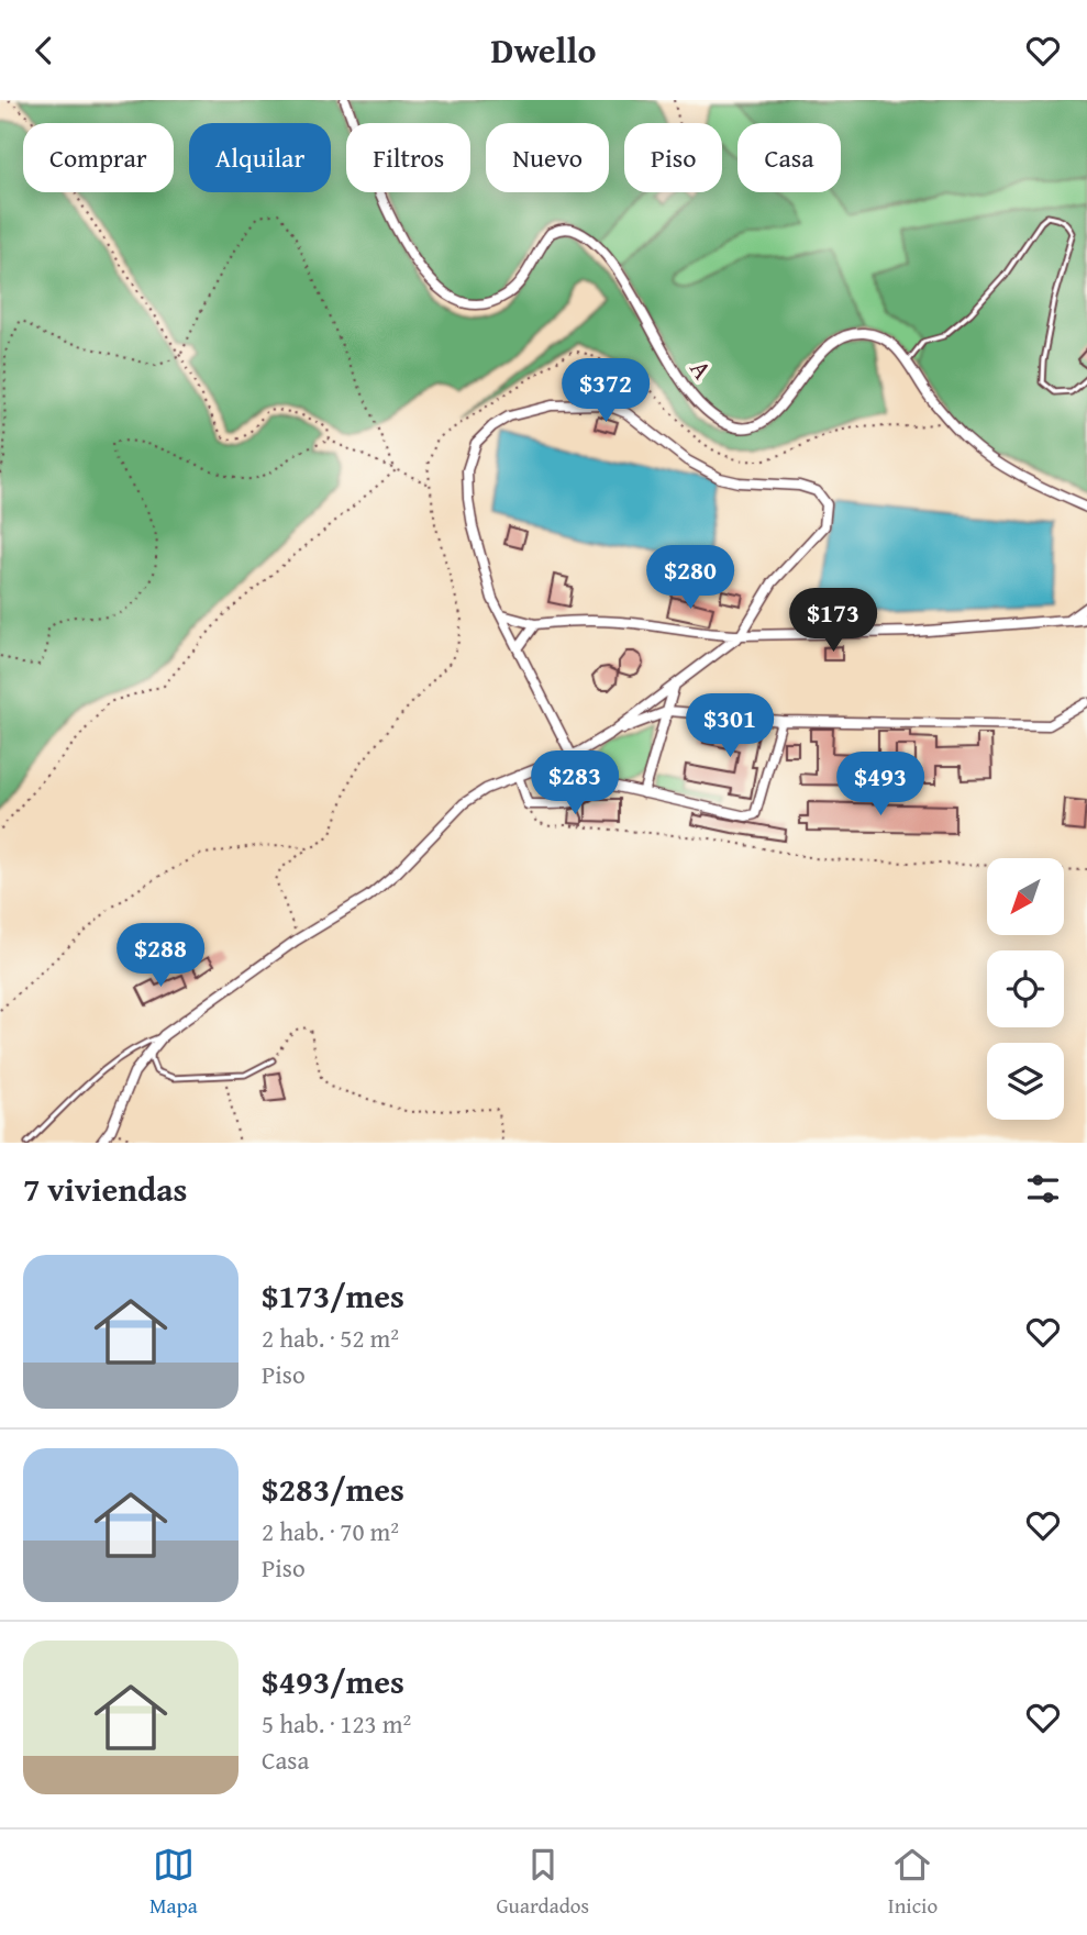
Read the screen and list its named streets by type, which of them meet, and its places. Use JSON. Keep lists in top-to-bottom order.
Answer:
{
  "streets": {
    "street": ["A"]
  },
  "north": "bottom left",
  "page": {
    "header": "Dwello",
    "chip": [
      "Comprar",
      "Alquilar",
      "Filtros",
      "Nuevo",
      "Piso",
      "Casa"
    ],
    "price": [
      "$372",
      "$280",
      "$173",
      "$301",
      "$283",
      "$493",
      "$288"
    ],
    "heading": "7 viviendas",
    "list": [
      {
        "name": "$173/mes",
        "note": "2 hab. · 52 m² · Piso"
      },
      {
        "name": "$283/mes",
        "note": "2 hab. · 70 m² · Piso"
      },
      {
        "name": "$493/mes",
        "note": "5 hab. · 123 m² · Casa"
      }
    ],
    "tabs": ["Mapa", "Guardados", "Inicio"]
  }
}
